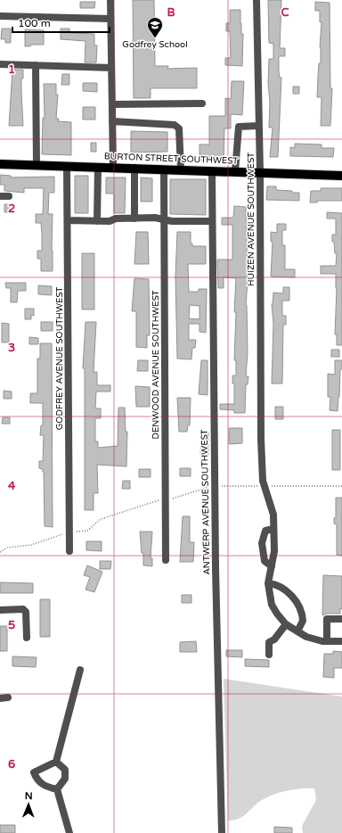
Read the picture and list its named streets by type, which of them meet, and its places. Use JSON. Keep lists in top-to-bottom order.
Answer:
{
  "streets": {
    "main road": ["BURTON STREET SOUTHWEST"],
    "street": [
      "HUIZEN AVENUE SOUTHWEST",
      "GODFREY AVENUE SOUTHWEST",
      "DENWOOD AVENUE SOUTHWEST",
      "ANTWERP AVENUE SOUTHWEST"
    ]
  },
  "crossings": [
    ["BURTON STREET SOUTHWEST", "HUIZEN AVENUE SOUTHWEST"],
    ["BURTON STREET SOUTHWEST", "GODFREY AVENUE SOUTHWEST"],
    ["BURTON STREET SOUTHWEST", "DENWOOD AVENUE SOUTHWEST"],
    ["BURTON STREET SOUTHWEST", "ANTWERP AVENUE SOUTHWEST"]
  ],
  "places": {
    "school or university": ["Godfrey School"]
  },
  "scale_bar": "100 m",
  "north": "top",
  "grid": {
    "columns": ["B", "C"],
    "rows": [
      "1",
      "2",
      "3",
      "4",
      "5",
      "6"
    ]
  }
}
